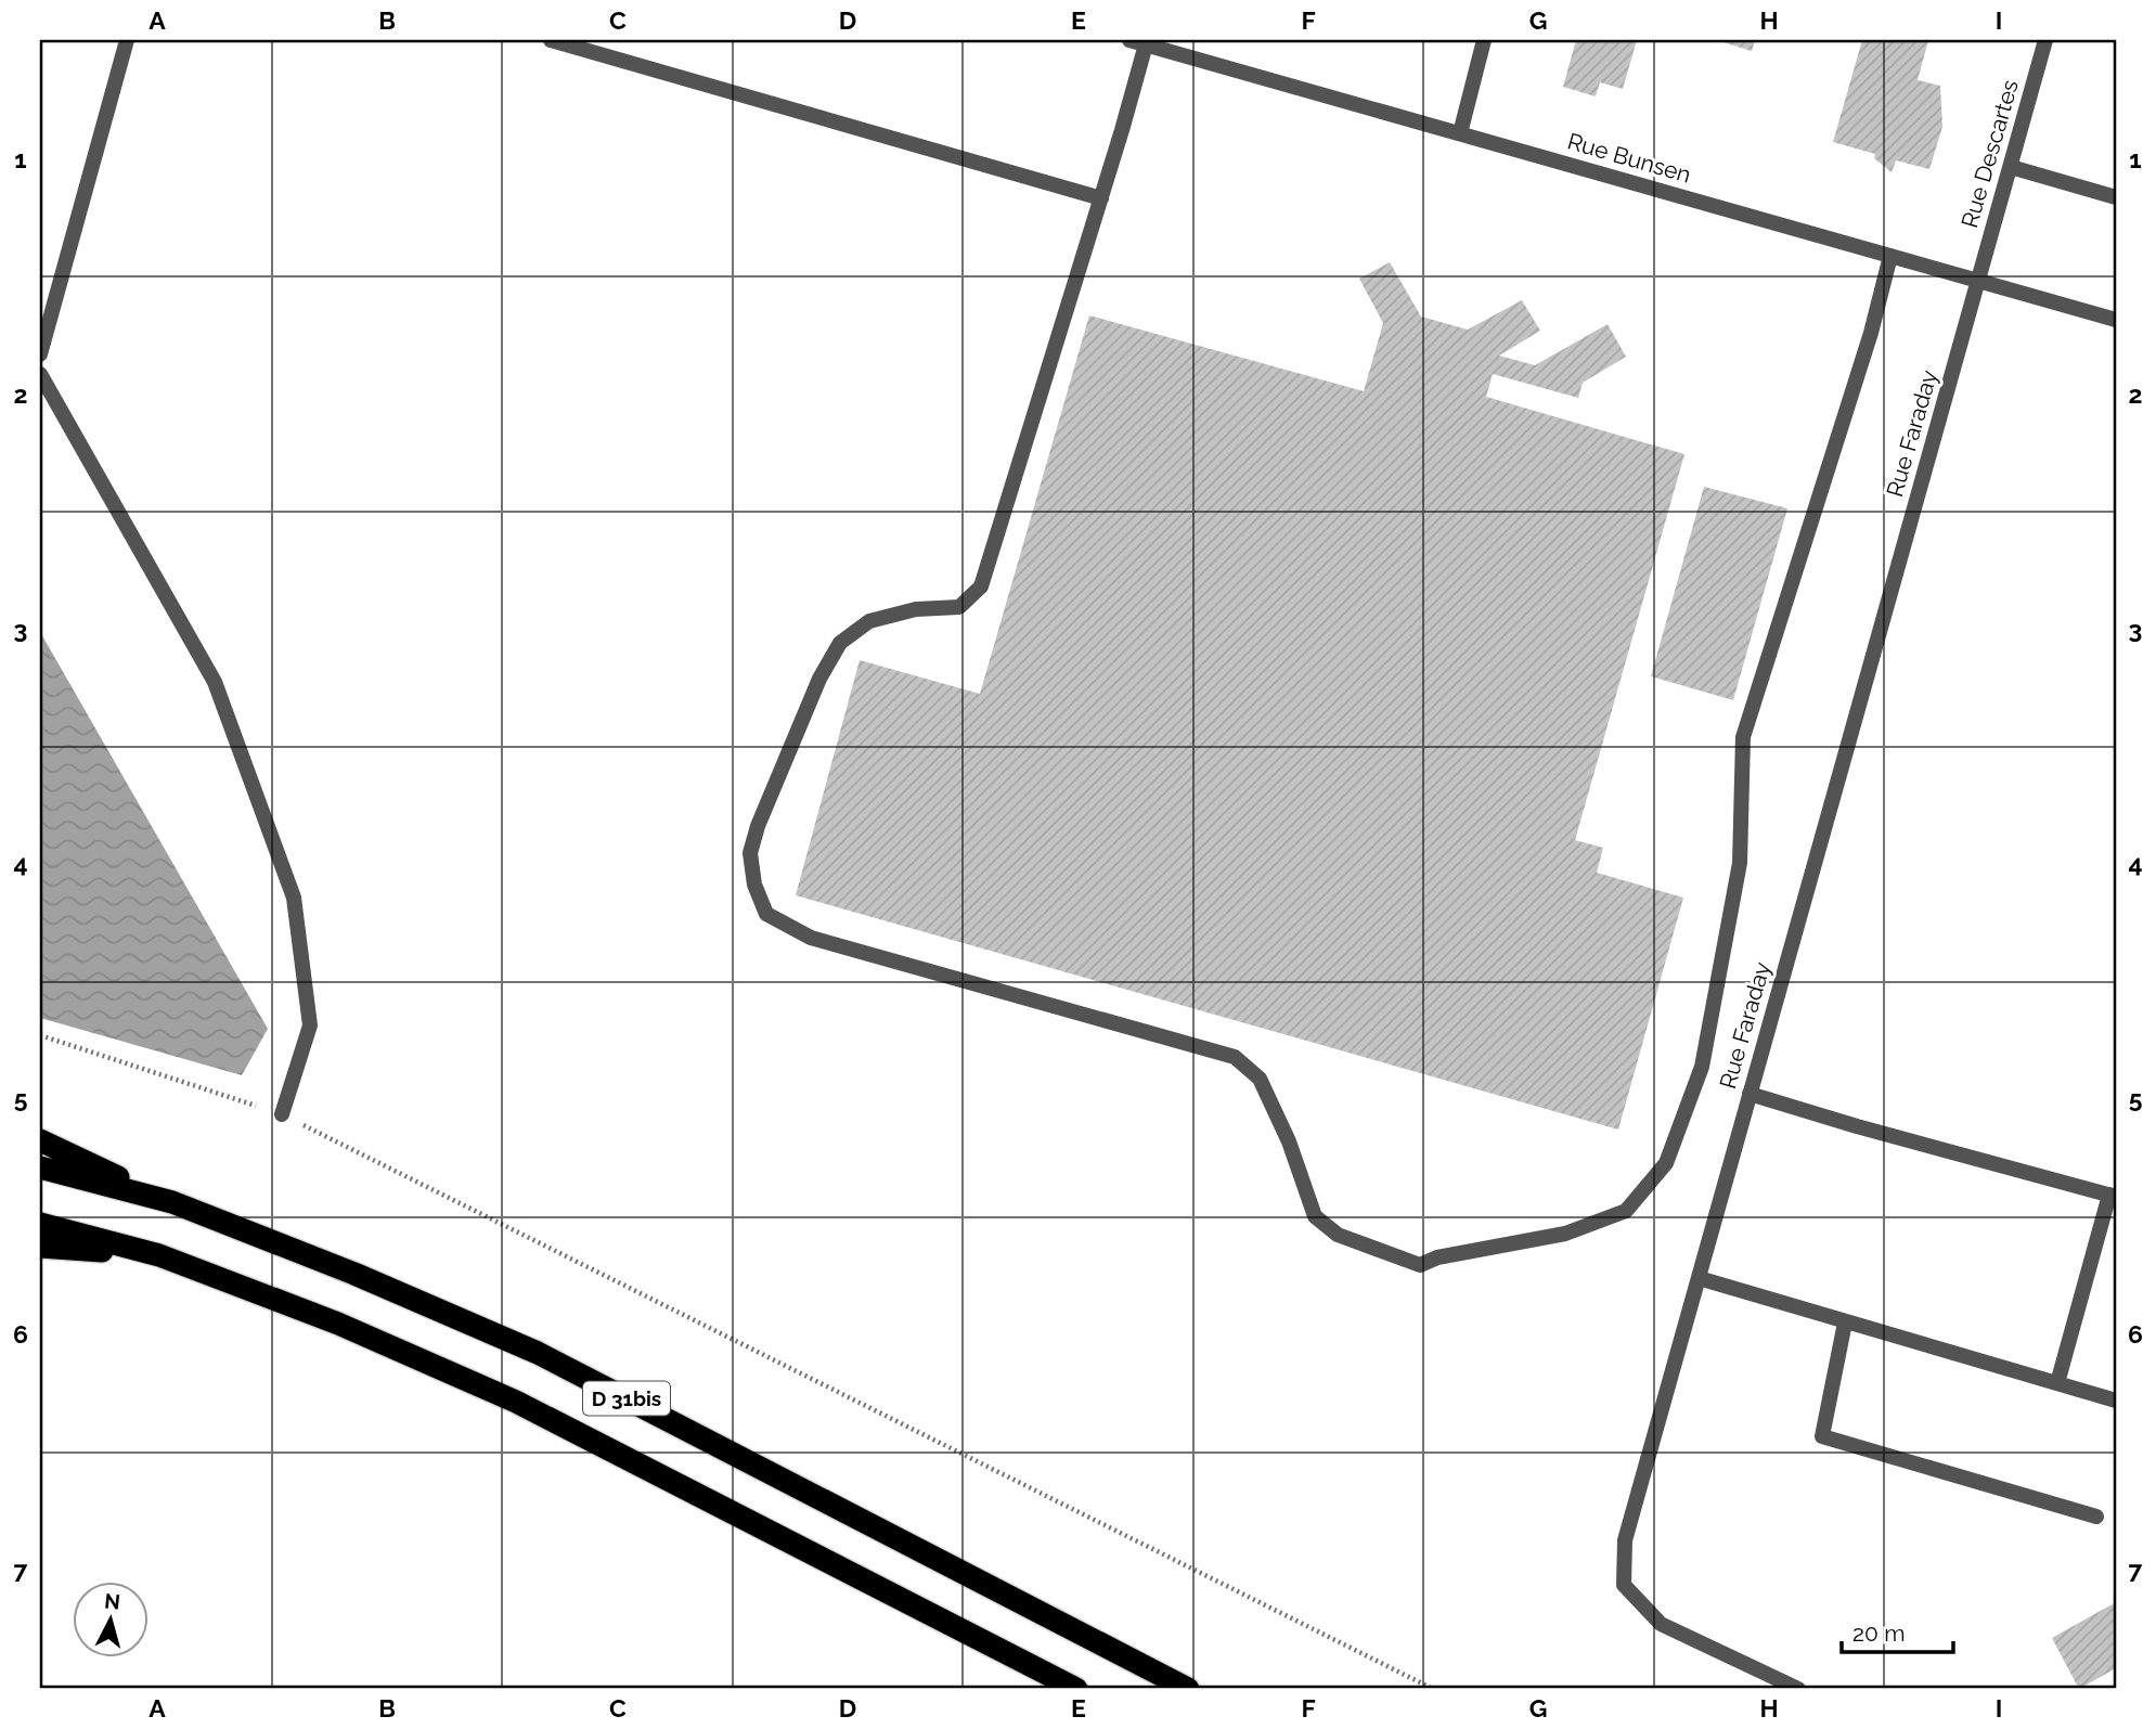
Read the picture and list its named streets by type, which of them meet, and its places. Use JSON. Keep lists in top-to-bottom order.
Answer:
{
  "streets": {
    "highway": ["D 31bis"],
    "street": ["Rue Descartes", "Rue Bunsen", "Rue Faraday"]
  },
  "crossings": [
    ["Rue Descartes", "Rue Bunsen"],
    ["Rue Descartes", "Rue Faraday"],
    ["Rue Bunsen", "Rue Faraday"]
  ],
  "scale_bar": "20 m",
  "north": "top",
  "grid": {
    "columns": [
      "A",
      "B",
      "C",
      "D",
      "E",
      "F",
      "G",
      "H",
      "I"
    ],
    "rows": [
      "1",
      "2",
      "3",
      "4",
      "5",
      "6",
      "7"
    ]
  }
}
